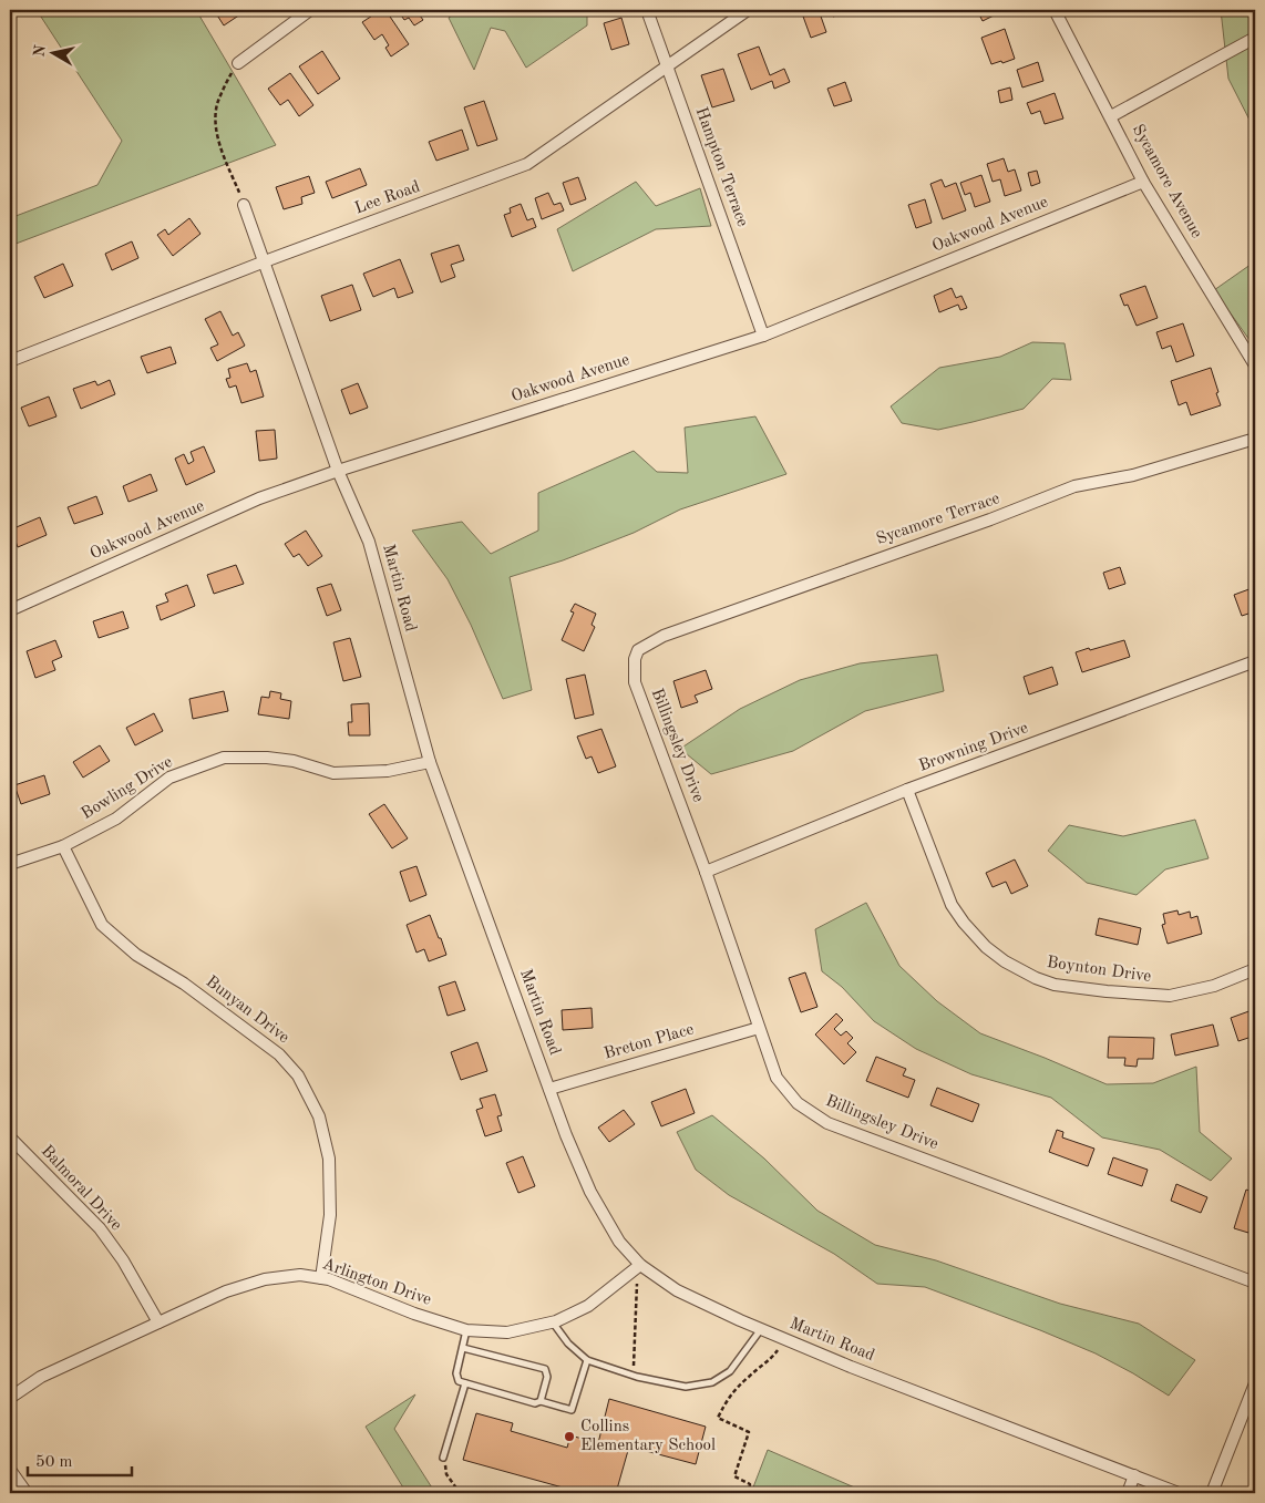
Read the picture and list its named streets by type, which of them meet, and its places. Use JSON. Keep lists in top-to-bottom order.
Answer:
{
  "streets": {
    "street": [
      "Hampton Terrace",
      "Sycamore Avenue",
      "Lee Road",
      "Oakwood Avenue",
      "Sycamore Terrace",
      "Martin Road",
      "Billingsley Drive",
      "Browning Drive",
      "Bowling Drive",
      "Boynton Drive",
      "Bunyan Drive",
      "Breton Place",
      "Balmoral Drive",
      "Arlington Drive"
    ]
  },
  "crossings": [
    ["Hampton Terrace", "Lee Road"],
    ["Hampton Terrace", "Oakwood Avenue"],
    ["Sycamore Avenue", "Oakwood Avenue"],
    ["Lee Road", "Martin Road"],
    ["Oakwood Avenue", "Martin Road"],
    ["Sycamore Terrace", "Billingsley Drive"],
    ["Martin Road", "Bowling Drive"],
    ["Martin Road", "Breton Place"],
    ["Martin Road", "Arlington Drive"],
    ["Billingsley Drive", "Browning Drive"],
    ["Billingsley Drive", "Breton Place"],
    ["Browning Drive", "Boynton Drive"],
    ["Bowling Drive", "Bunyan Drive"],
    ["Bunyan Drive", "Arlington Drive"],
    ["Balmoral Drive", "Arlington Drive"]
  ],
  "places": ["Collins Elementary School"],
  "scale_bar": "50 m",
  "north": "left"
}
